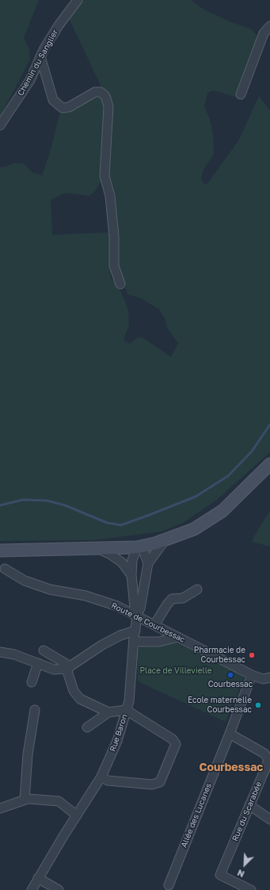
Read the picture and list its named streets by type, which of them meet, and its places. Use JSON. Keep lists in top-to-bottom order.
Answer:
{
  "streets": {
    "street": [
      "Chemin du Sanglier",
      "Route de Courbessac",
      "Rue Baron",
      "Rue du Scarabée",
      "Allée des Lucanes"
    ]
  },
  "crossings": [
    ["Route de Courbessac", "Rue Baron"],
    ["Route de Courbessac", "Allée des Lucanes"],
    ["Rue du Scarabée", "Allée des Lucanes"]
  ],
  "districts": ["Courbessac"],
  "parks": ["Place de Villevielle"],
  "places": ["Pharmacie de Courbessac", "Courbessac", "Ecole maternelle Courbessac"],
  "north": "bottom left"
}
